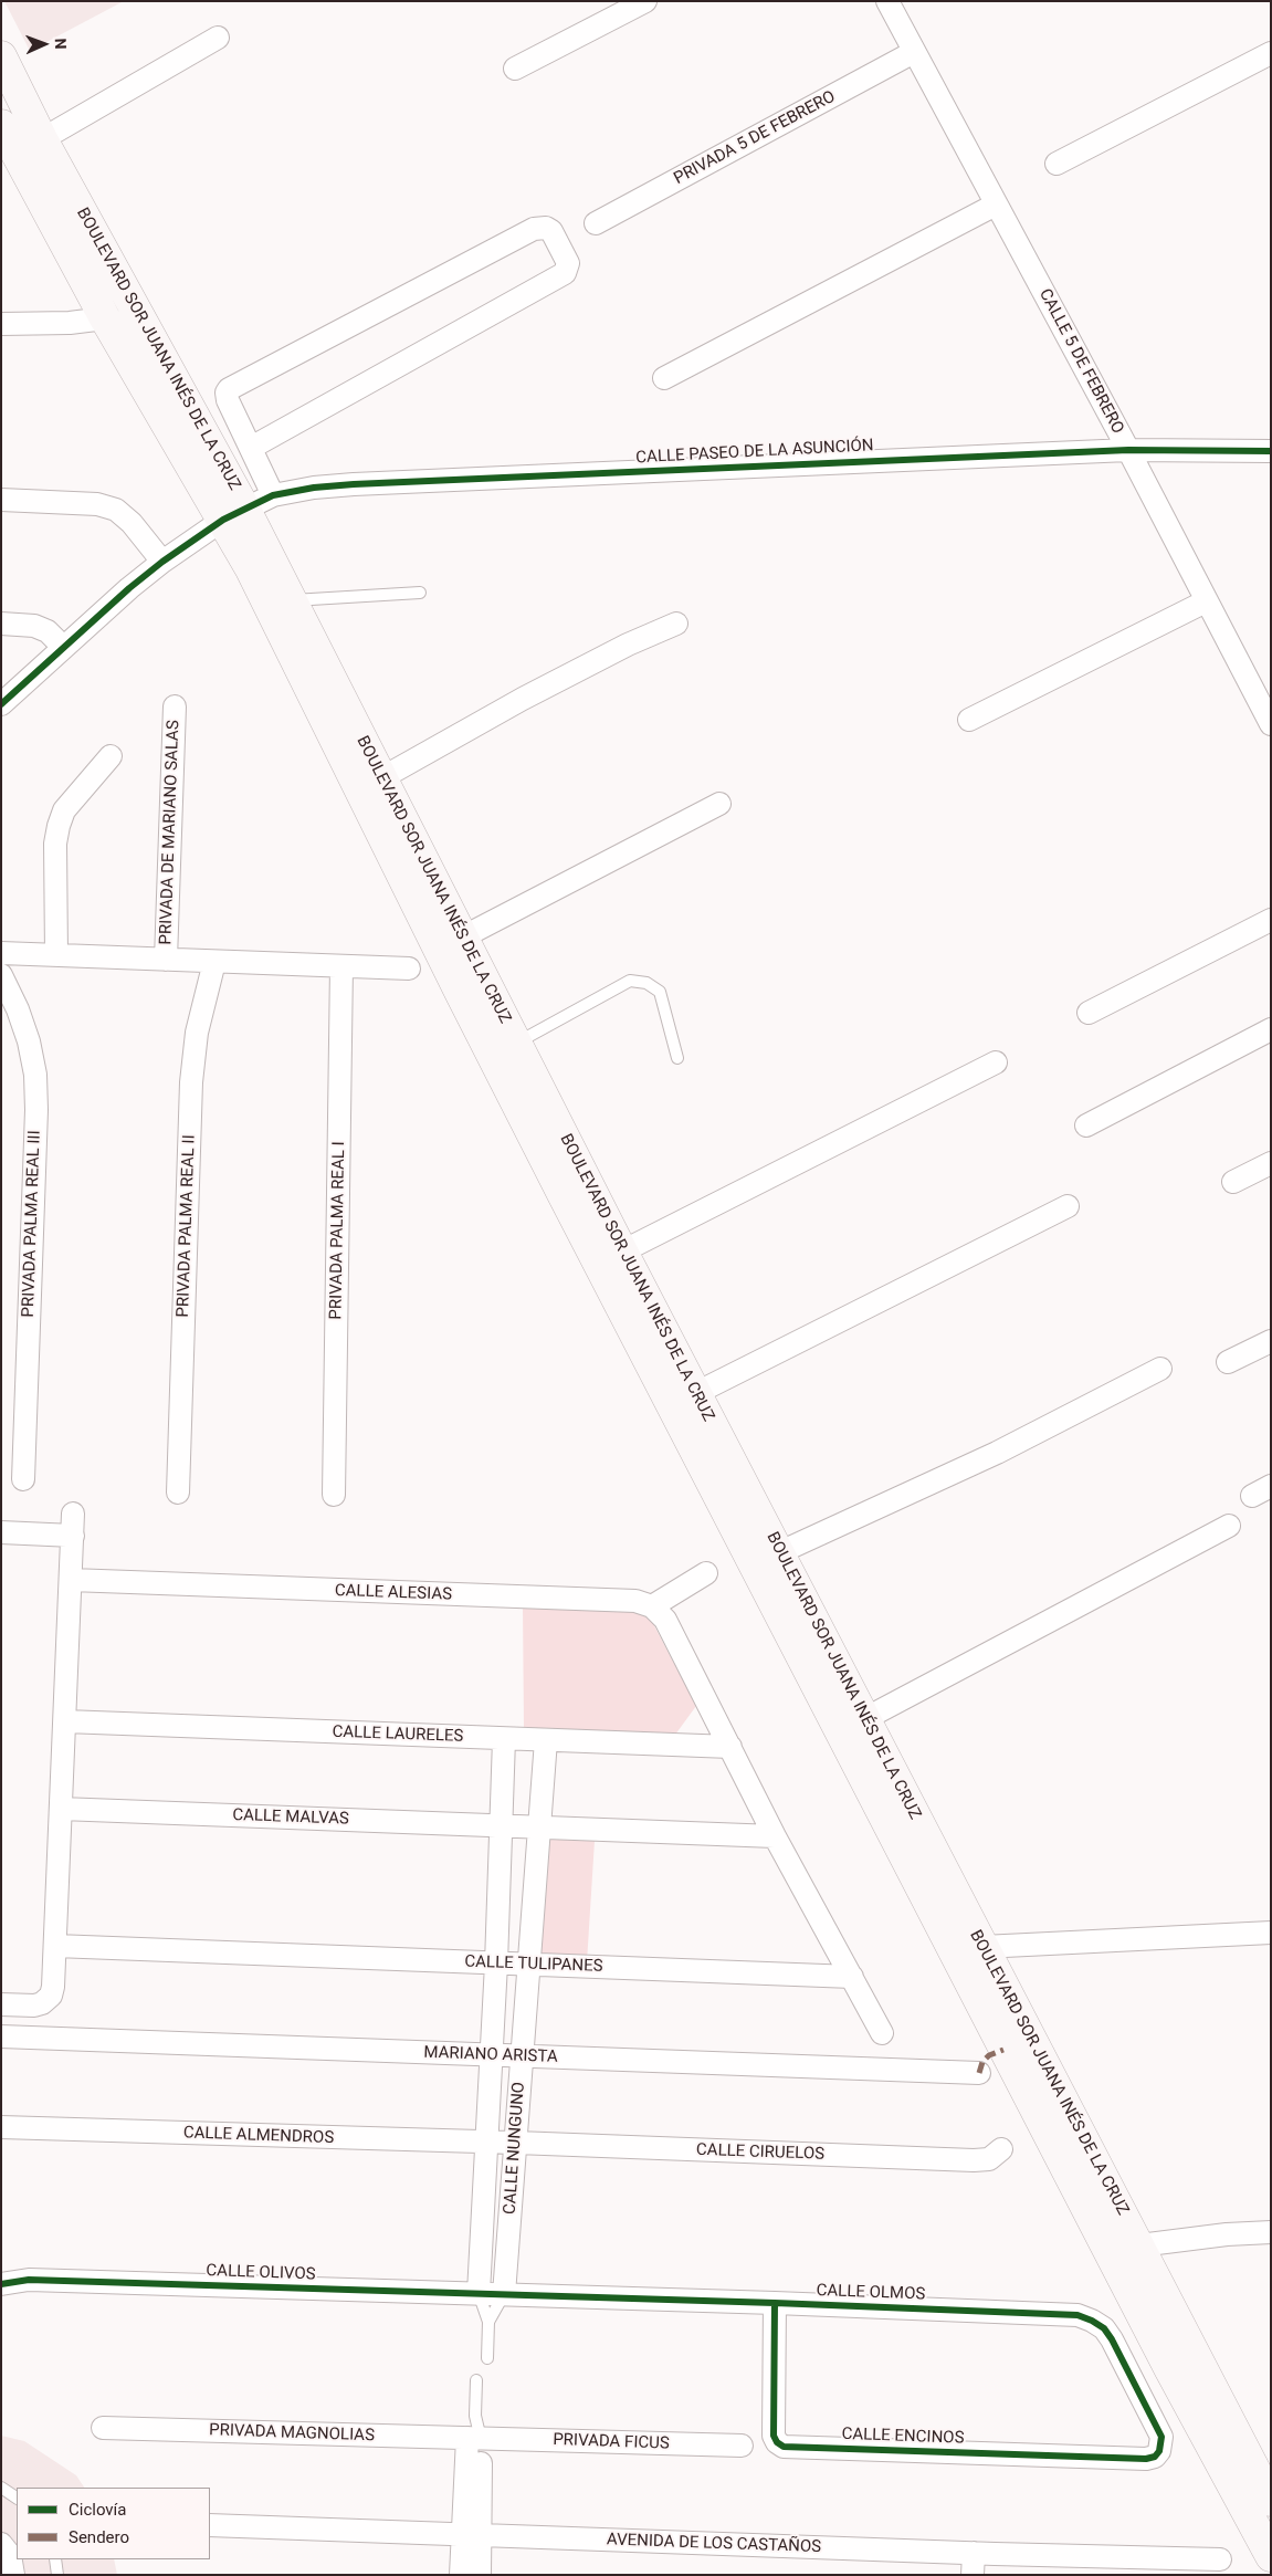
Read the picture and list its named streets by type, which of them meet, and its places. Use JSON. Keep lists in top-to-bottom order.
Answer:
{
  "streets": {
    "main road": ["BOULEVARD SOR JUANA INÉS DE LA CRUZ"],
    "street": [
      "PRIVADA 5 DE FEBRERO",
      "CALLE 5 DE FEBRERO",
      "CALLE PASEO DE LA ASUNCIÓN",
      "PRIVADA DE MARIANO SALAS",
      "PRIVADA PALMA REAL III",
      "PRIVADA PALMA REAL II",
      "PRIVADA PALMA REAL I",
      "CALLE ALESIAS",
      "CALLE LAURELES",
      "CALLE MALVAS",
      "CALLE TULIPANES",
      "MARIANO ARISTA",
      "CALLE ALMENDROS",
      "CALLE NUNGUNO",
      "CALLE CIRUELOS",
      "CALLE OLIVOS",
      "CALLE OLMOS",
      "PRIVADA MAGNOLIAS",
      "CALLE ENCINOS",
      "PRIVADA FICUS",
      "AVENIDA DE LOS CASTAÑOS"
    ]
  },
  "crossings": [
    ["PRIVADA 5 DE FEBRERO", "CALLE 5 DE FEBRERO"],
    ["BOULEVARD SOR JUANA INÉS DE LA CRUZ", "CALLE PASEO DE LA ASUNCIÓN"],
    ["CALLE 5 DE FEBRERO", "CALLE PASEO DE LA ASUNCIÓN"],
    ["CALLE LAURELES", "CALLE NUNGUNO"],
    ["CALLE MALVAS", "CALLE NUNGUNO"],
    ["CALLE TULIPANES", "CALLE NUNGUNO"],
    ["MARIANO ARISTA", "CALLE NUNGUNO"],
    ["CALLE ALMENDROS", "CALLE NUNGUNO"],
    ["CALLE ALMENDROS", "CALLE CIRUELOS"],
    ["CALLE NUNGUNO", "CALLE CIRUELOS"],
    ["CALLE NUNGUNO", "CALLE OLIVOS"],
    ["CALLE NUNGUNO", "CALLE OLMOS"],
    ["CALLE OLIVOS", "CALLE OLMOS"],
    ["CALLE OLMOS", "CALLE ENCINOS"],
    ["PRIVADA MAGNOLIAS", "PRIVADA FICUS"]
  ],
  "legend": ["Ciclovía", "Sendero"],
  "north": "right"
}
